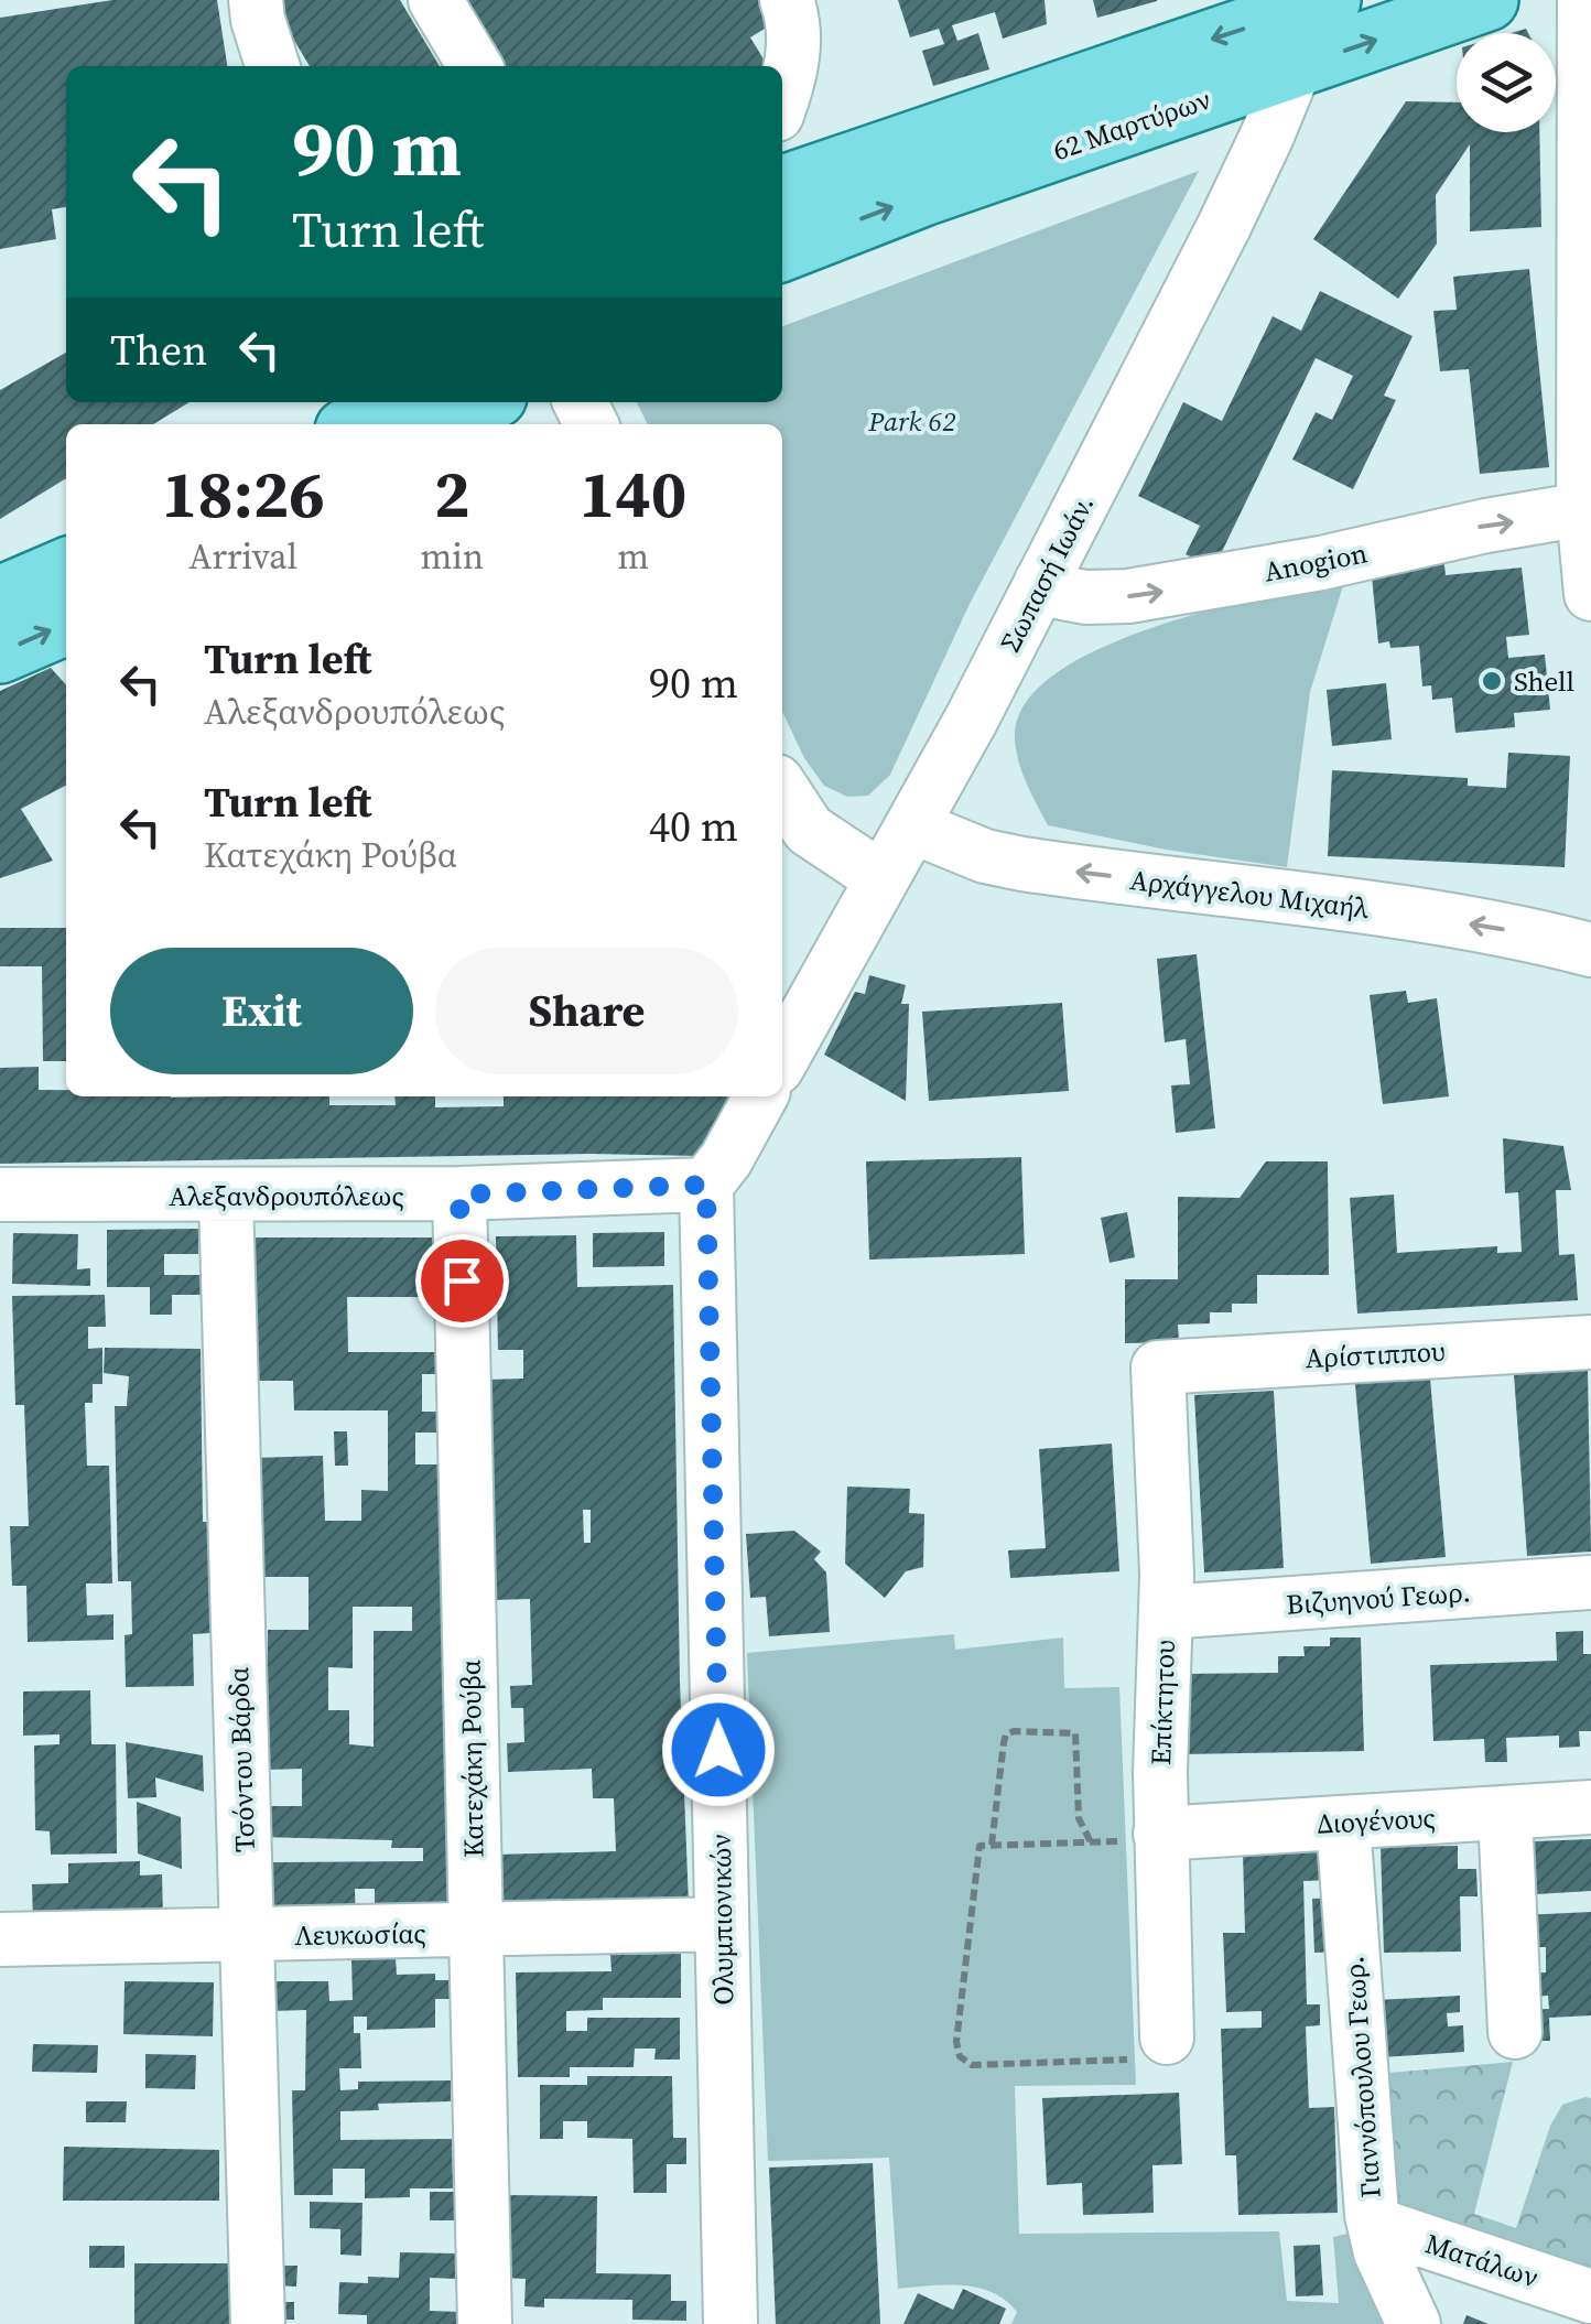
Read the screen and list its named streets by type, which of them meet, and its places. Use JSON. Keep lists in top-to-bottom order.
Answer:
{
  "streets": {
    "main road": ["62 Μαρτύρων"],
    "street": [
      "Anogion",
      "Σωπασή Ιωάν.",
      "Αρχάγγελου Μιχαήλ",
      "Αλεξανδρουπόλεως",
      "Αρίστιππου",
      "Βιζυηνού Γεωρ.",
      "Επίκτητου",
      "Κατεχάκη Ρούβα",
      "Τσόντου Βάρδα",
      "Διογένους",
      "Ολυμπιονικών",
      "Λευκωσίας",
      "Γιαννόπουλου Γεωρ.",
      "Ματάλων"
    ]
  },
  "crossings": [
    ["62 Μαρτύρων", "Σωπασή Ιωάν."],
    ["Anogion", "Σωπασή Ιωάν."],
    ["Σωπασή Ιωάν.", "Αρχάγγελου Μιχαήλ"],
    ["Αλεξανδρουπόλεως", "Κατεχάκη Ρούβα"],
    ["Αλεξανδρουπόλεως", "Τσόντου Βάρδα"],
    ["Αλεξανδρουπόλεως", "Ολυμπιονικών"],
    ["Αρίστιππου", "Επίκτητου"],
    ["Βιζυηνού Γεωρ.", "Επίκτητου"],
    ["Επίκτητου", "Διογένους"],
    ["Κατεχάκη Ρούβα", "Λευκωσίας"],
    ["Τσόντου Βάρδα", "Λευκωσίας"],
    ["Διογένους", "Γιαννόπουλου Γεωρ."],
    ["Ολυμπιονικών", "Λευκωσίας"],
    ["Γιαννόπουλου Γεωρ.", "Ματάλων"]
  ],
  "one_way": ["Anogion", "Αρχάγγελου Μιχαήλ"],
  "parks": ["Park 62"],
  "places": ["Shell"],
  "page": {
    "turn": ["90 m", "Turn left"],
    "then": "Then",
    "eta": [
      "18:26",
      "Arrival",
      "2",
      "min",
      "140",
      "m"
    ],
    "list": [
      {
        "name": "Turn left",
        "note": "Αλεξανδρουπόλεως",
        "value": "90 m"
      },
      {
        "name": "Turn left",
        "note": "Κατεχάκη Ρούβα",
        "value": "40 m"
      }
    ],
    "buttons": ["Exit", "Share"]
  }
}
